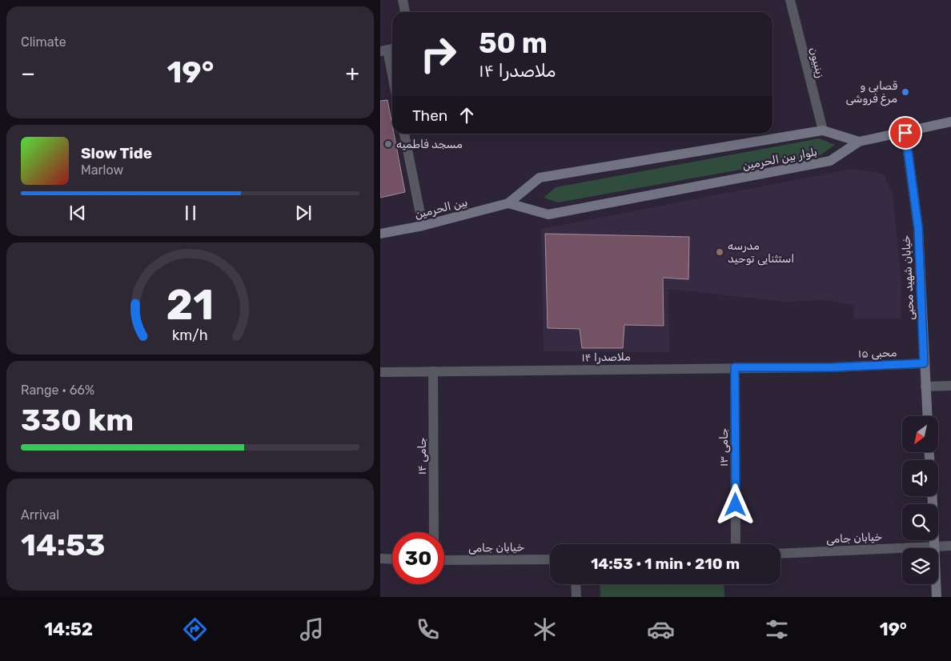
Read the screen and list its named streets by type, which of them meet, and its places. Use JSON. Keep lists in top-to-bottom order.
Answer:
{
  "streets": {
    "main road": ["بلوار بین الحرمین", "بین الحرمین", "خیابان شهید محبی"],
    "street": [
      "زینبیون",
      "محبی ۱۵",
      "ملاصدرا ۱۴",
      "جامی ۱۳",
      "جامی ۱۴",
      "خیابان جامی"
    ]
  },
  "crossings": [
    ["زینبیون", "بلوار بین الحرمین"],
    ["بلوار بین الحرمین", "بین الحرمین"],
    ["خیابان شهید محبی", "محبی ۱۵"],
    ["محبی ۱۵", "ملاصدرا ۱۴"],
    ["ملاصدرا ۱۴", "جامی ۱۳"],
    ["ملاصدرا ۱۴", "جامی ۱۴"]
  ],
  "places": ["قصابی و مرغ فروشی", "مسجد فاطمیه", "مدرسه استثنایی توحید"],
  "north": "bottom left",
  "page": {
    "tile": [
      "Climate",
      ["Range · 66%", "330 km"],
      ["Arrival", "14:53"]
    ],
    "turn": ["50 m", "ملاصدرا ۱۴"],
    "heat": ["−", "19°", "+"],
    "then": "Then",
    "song": ["Slow Tide", "Marlow"],
    "limit": "30",
    "trip": "14:53 · 1 min · 210 m",
    "tabs": ["14:52", "19°"],
    "gauge": ["21", "km/h"]
  }
}
